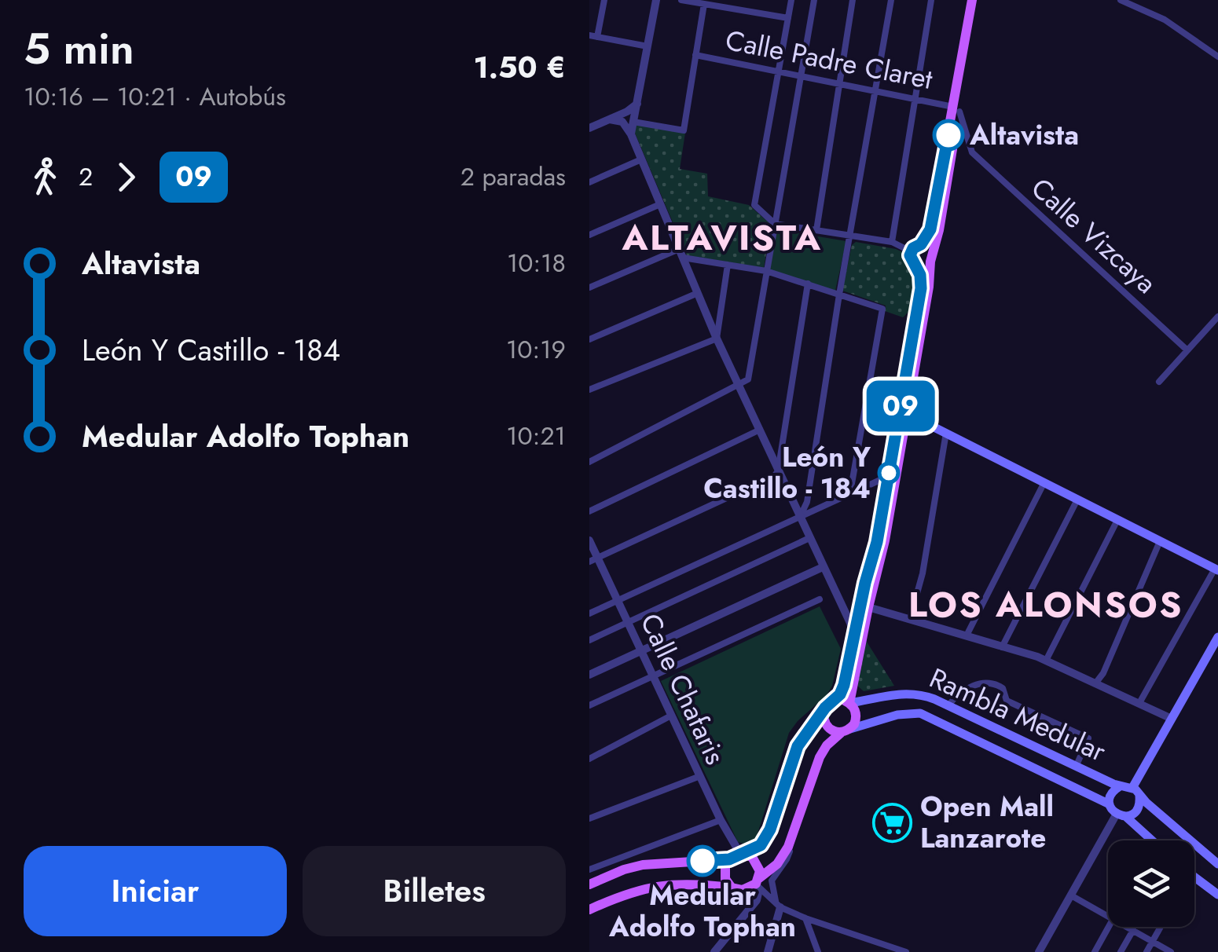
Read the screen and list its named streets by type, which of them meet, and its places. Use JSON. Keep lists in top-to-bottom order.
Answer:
{
  "streets": {
    "main road": ["Rambla Medular"],
    "street": ["Calle Padre Claret", "Calle Vizcaya", "Calle Chafaris"]
  },
  "districts": ["ALTAVISTA", "LOS ALONSOS"],
  "places": {
    "other": ["Altavista", "León Y Castillo - 184", "Medular Adolfo Tophan"],
    "supermarket": ["Open Mall Lanzarote"]
  },
  "lines": ["bus line 09"],
  "page": {
    "heading": ["5 min", "10:16 – 10:21 · Autobús", "1.50 €"],
    "on_map": "09",
    "legs": ["2", "09", "2 paradas"],
    "list": [
      {
        "name": "Altavista",
        "value": "10:18"
      },
      {
        "name": "León Y Castillo - 184",
        "value": "10:19"
      },
      {
        "name": "Medular Adolfo Tophan",
        "value": "10:21"
      }
    ],
    "buttons": ["Iniciar", "Billetes"]
  }
}
